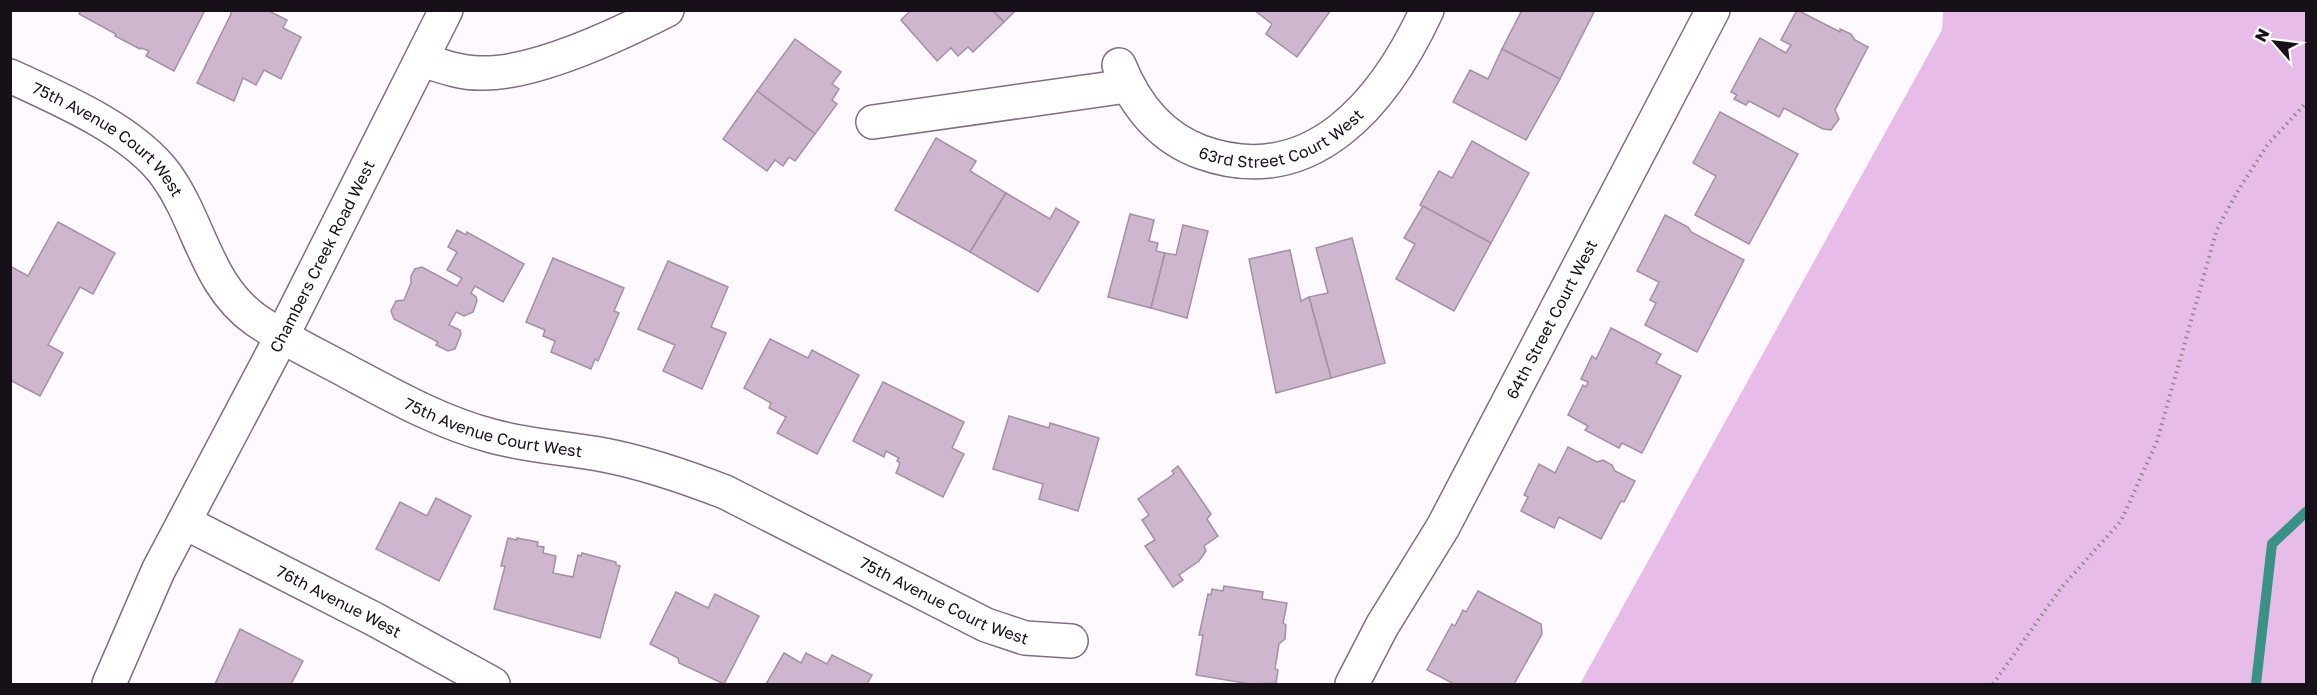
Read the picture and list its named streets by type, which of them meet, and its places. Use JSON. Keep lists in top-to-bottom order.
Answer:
{
  "streets": {
    "street": [
      "63rd Street Court West",
      "75th Avenue Court West",
      "Chambers Creek Road West",
      "64th Street Court West",
      "76th Avenue West"
    ]
  },
  "crossings": [
    ["75th Avenue Court West", "Chambers Creek Road West"],
    ["Chambers Creek Road West", "76th Avenue West"]
  ],
  "north": "top left"
}
